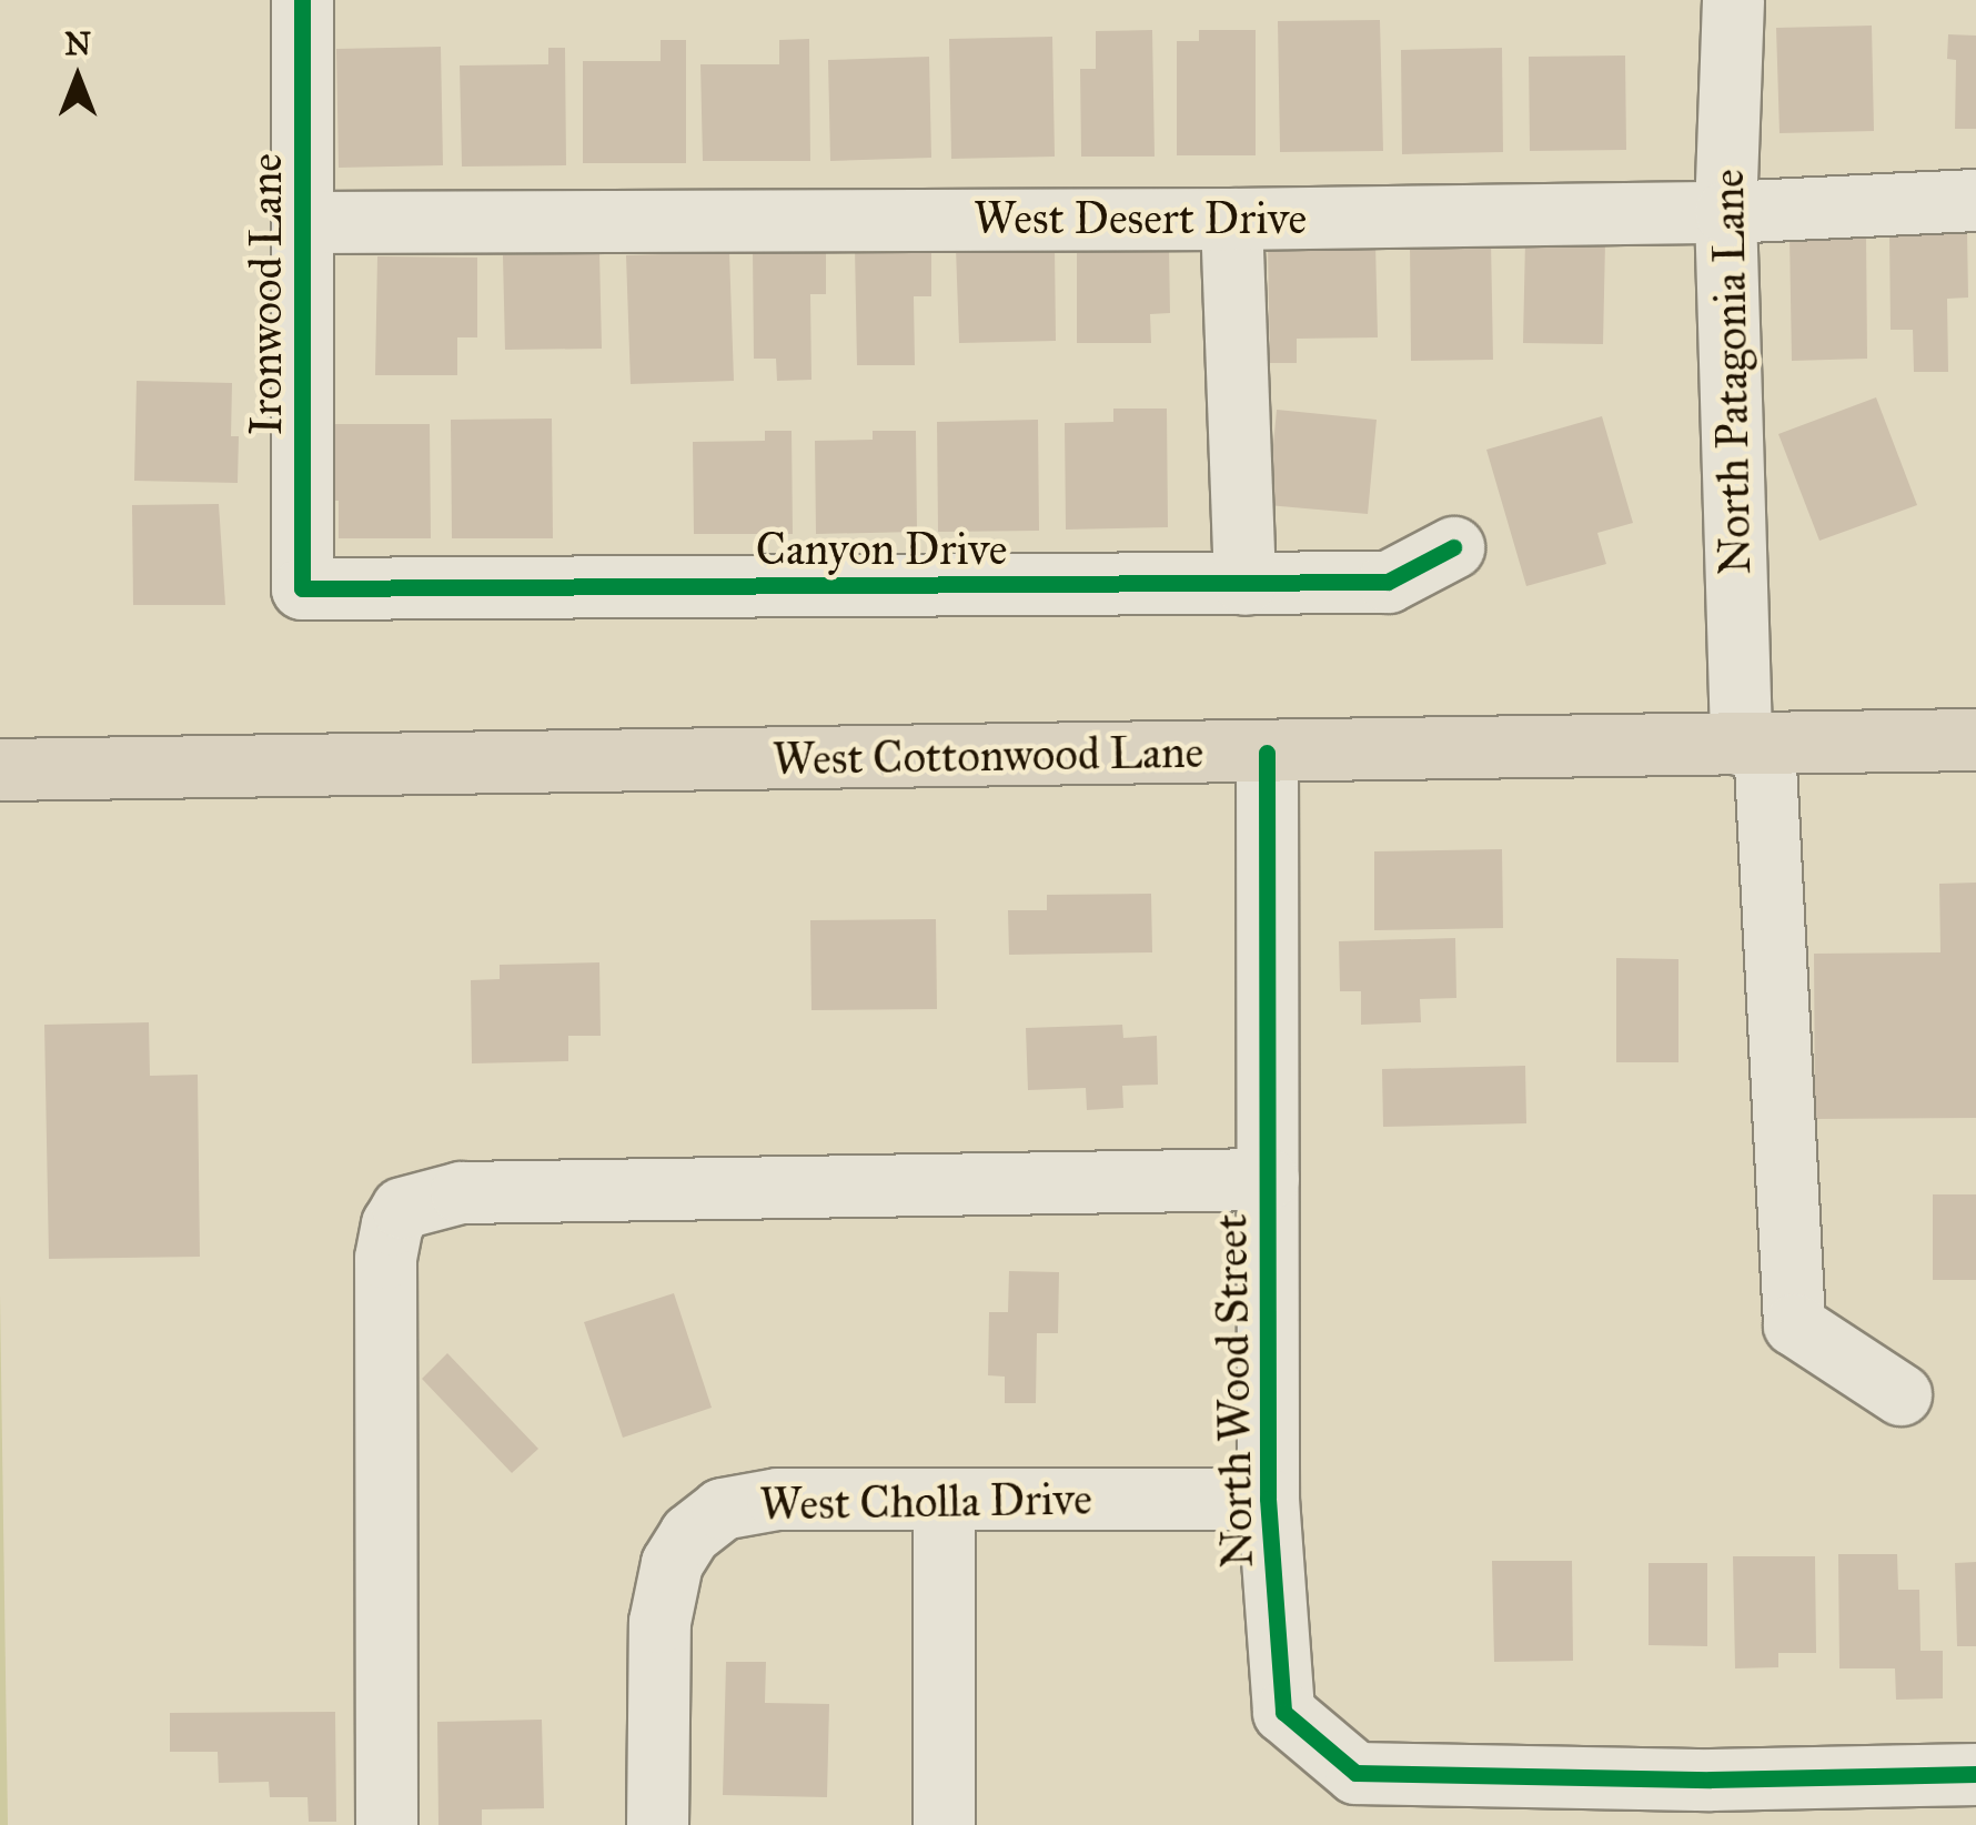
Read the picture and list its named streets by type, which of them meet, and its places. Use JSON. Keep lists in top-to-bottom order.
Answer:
{
  "streets": {
    "main road": ["West Cottonwood Lane"],
    "street": [
      "West Desert Drive",
      "Ironwood Lane",
      "North Patagonia Lane",
      "Canyon Drive",
      "North Wood Street",
      "West Cholla Drive"
    ]
  },
  "crossings": [
    ["West Desert Drive", "Ironwood Lane"],
    ["West Desert Drive", "North Patagonia Lane"],
    ["Ironwood Lane", "Canyon Drive"],
    ["North Patagonia Lane", "West Cottonwood Lane"],
    ["West Cottonwood Lane", "North Wood Street"],
    ["North Wood Street", "West Cholla Drive"]
  ],
  "north": "top"
}
